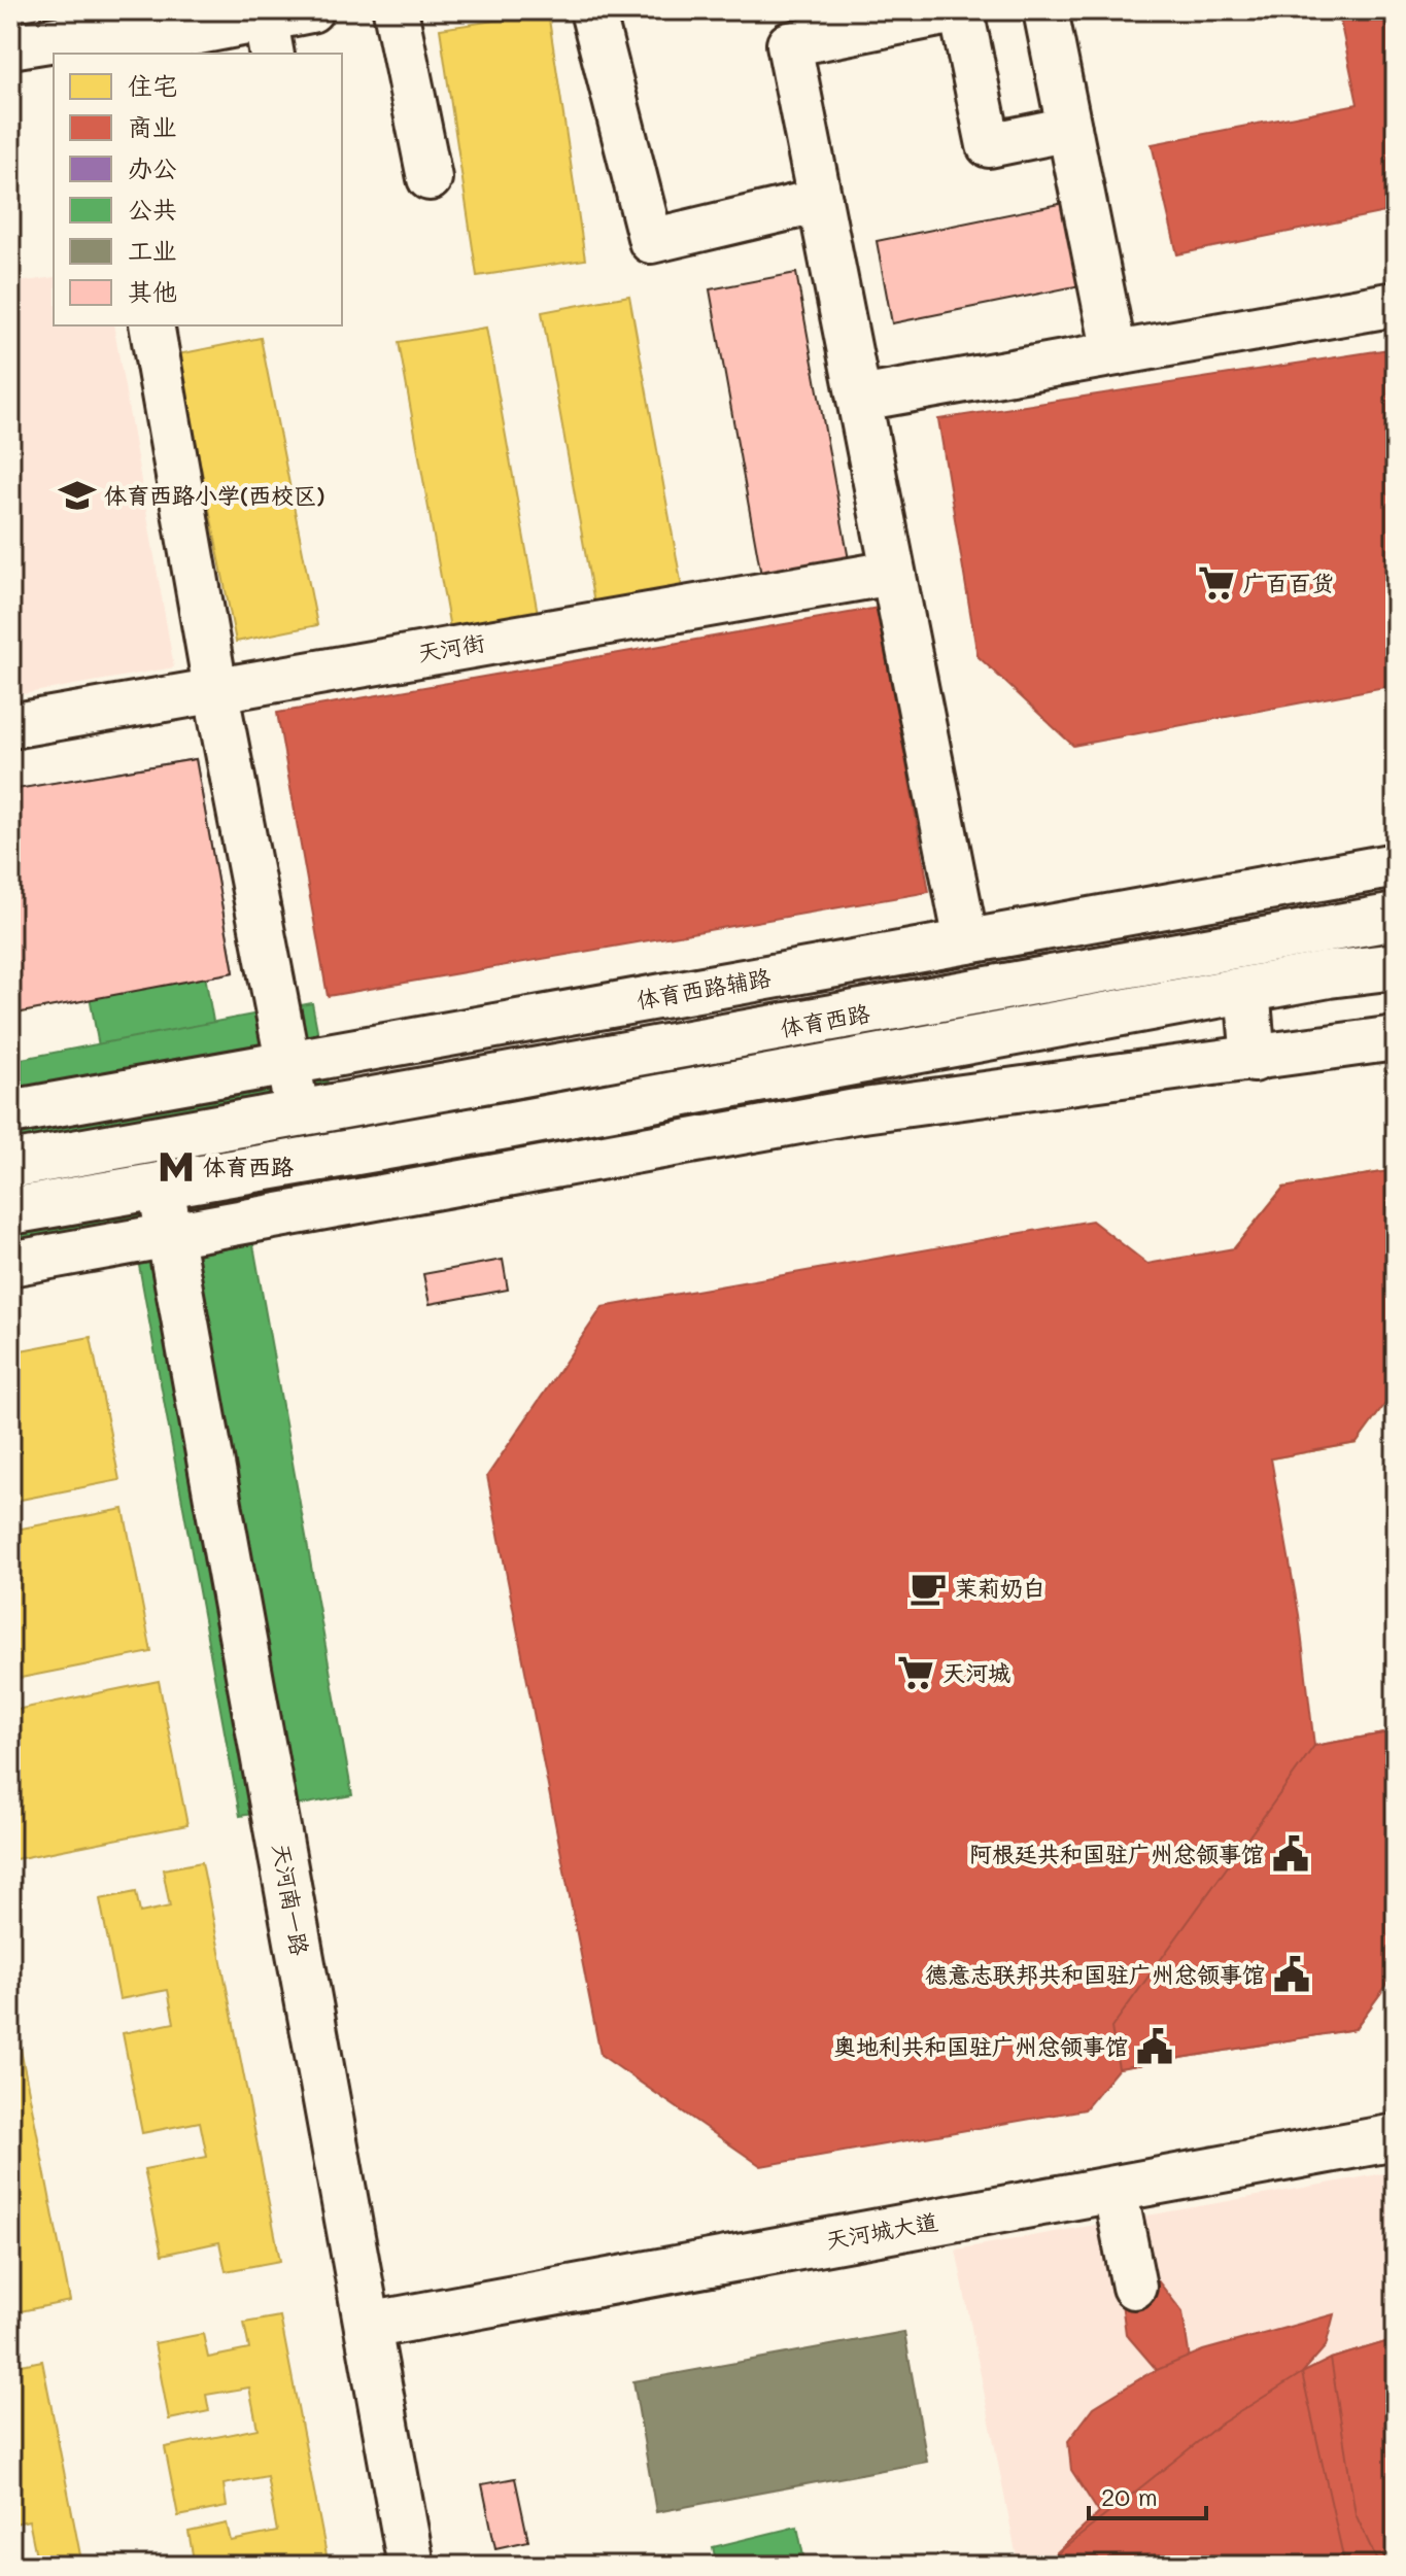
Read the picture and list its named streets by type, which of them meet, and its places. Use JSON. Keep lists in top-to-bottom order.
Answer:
{
  "streets": {
    "main road": ["体育西路", "天河南一路", "天河城大道"],
    "street": ["天河街", "体育西路辅路"]
  },
  "crossings": [
    ["体育西路", "天河南一路"],
    ["天河南一路", "天河城大道"]
  ],
  "places": {
    "school or university": ["体育西路小学(西校区)"],
    "supermarket": ["广百百货", "天河城"],
    "metro station": ["体育西路"],
    "cafe": ["茉莉奶白"],
    "public building": ["阿根廷共和国驻广州总领事馆", "德意志联邦共和国驻广州总领事馆", "奥地利共和国驻广州总领事馆"]
  },
  "legend": [
    "住宅",
    "商业",
    "办公",
    "公共",
    "工业",
    "其他"
  ],
  "scale_bar": "20 m"
}
